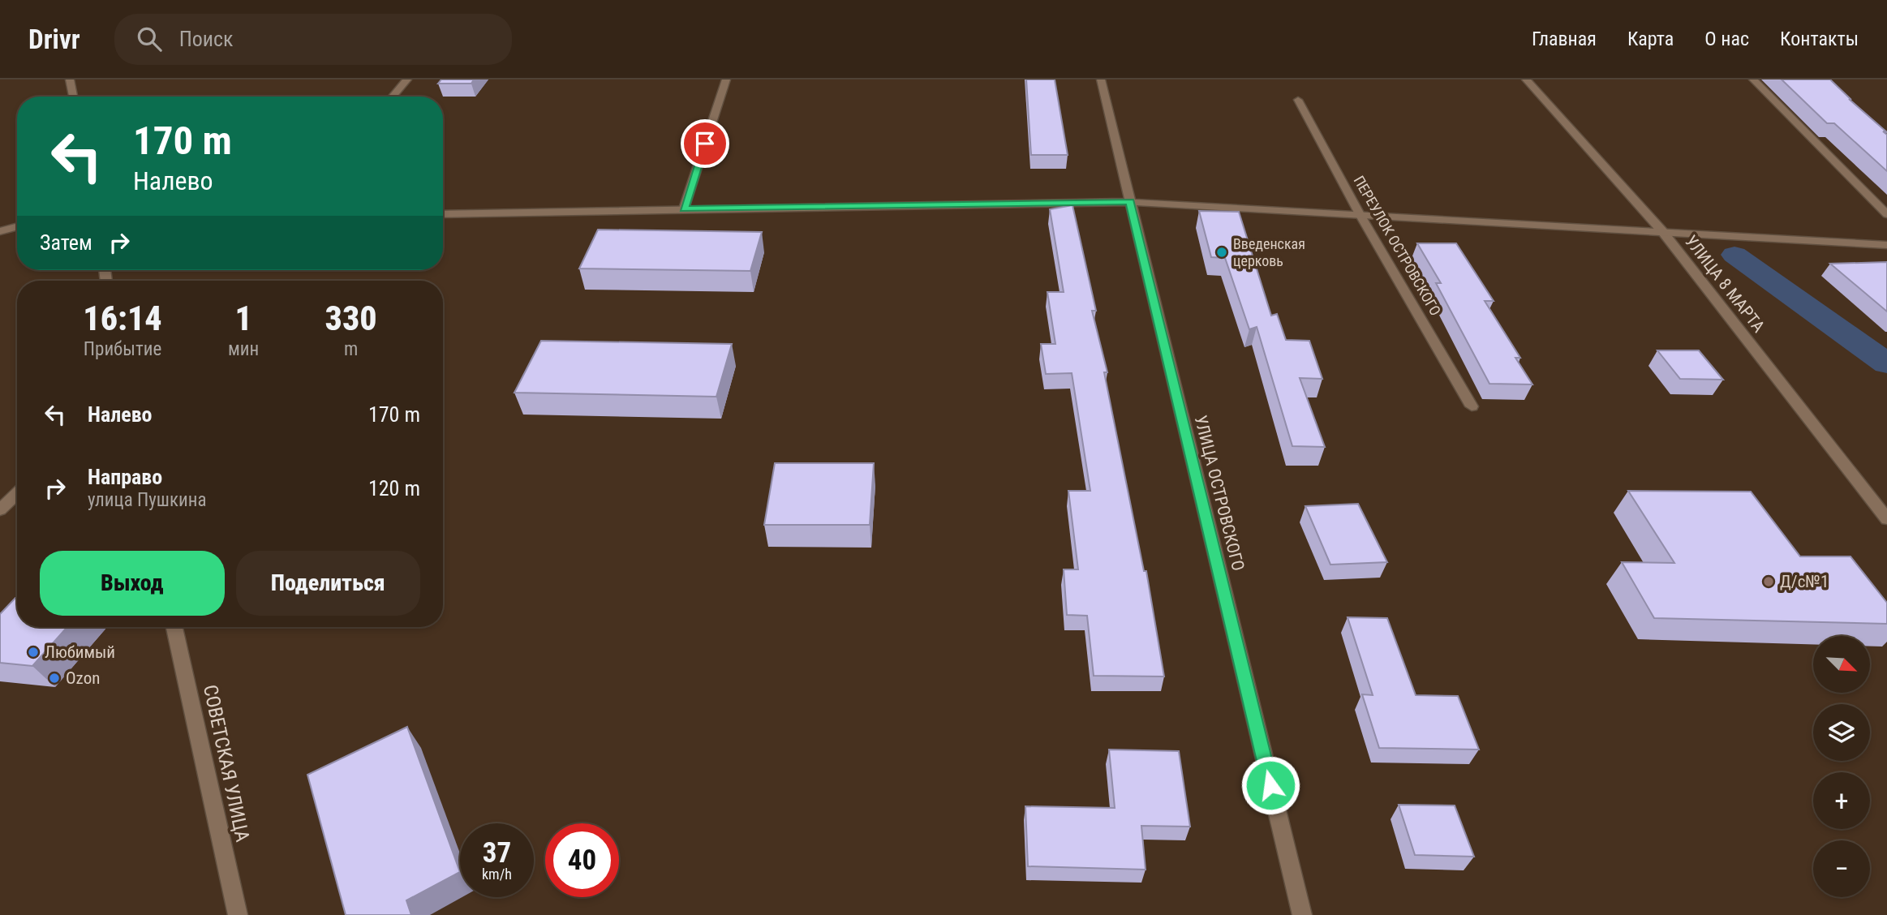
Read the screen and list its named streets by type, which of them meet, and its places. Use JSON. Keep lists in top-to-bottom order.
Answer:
{
  "streets": {
    "street": [
      "ПЕРЕУЛОК ОСТРОВСКОГО",
      "УЛИЦА 8 МАРТА",
      "УЛИЦА ОСТРОВСКОГО",
      "СОВЕТСКАЯ УЛИЦА"
    ]
  },
  "places": [
    "Введенская церковь",
    "Д/с№1",
    "Любимый",
    "Ozon"
  ],
  "north": "bottom right",
  "page": {
    "header": "Drivr",
    "search": "Поиск",
    "nav": [
      "Главная",
      "Карта",
      "О нас",
      "Контакты"
    ],
    "turn": ["170 m", "Налево"],
    "then": "Затем",
    "eta": [
      "16:14",
      "Прибытие",
      "1",
      "мин",
      "330",
      "m"
    ],
    "list": [
      {
        "name": "Налево",
        "value": "170 m"
      },
      {
        "name": "Направо",
        "note": "улица Пушкина",
        "value": "120 m"
      }
    ],
    "buttons": ["Выход", "Поделиться"],
    "map_buttons": ["+", "−"],
    "speed": "37 km/h",
    "limit": "40"
  }
}
